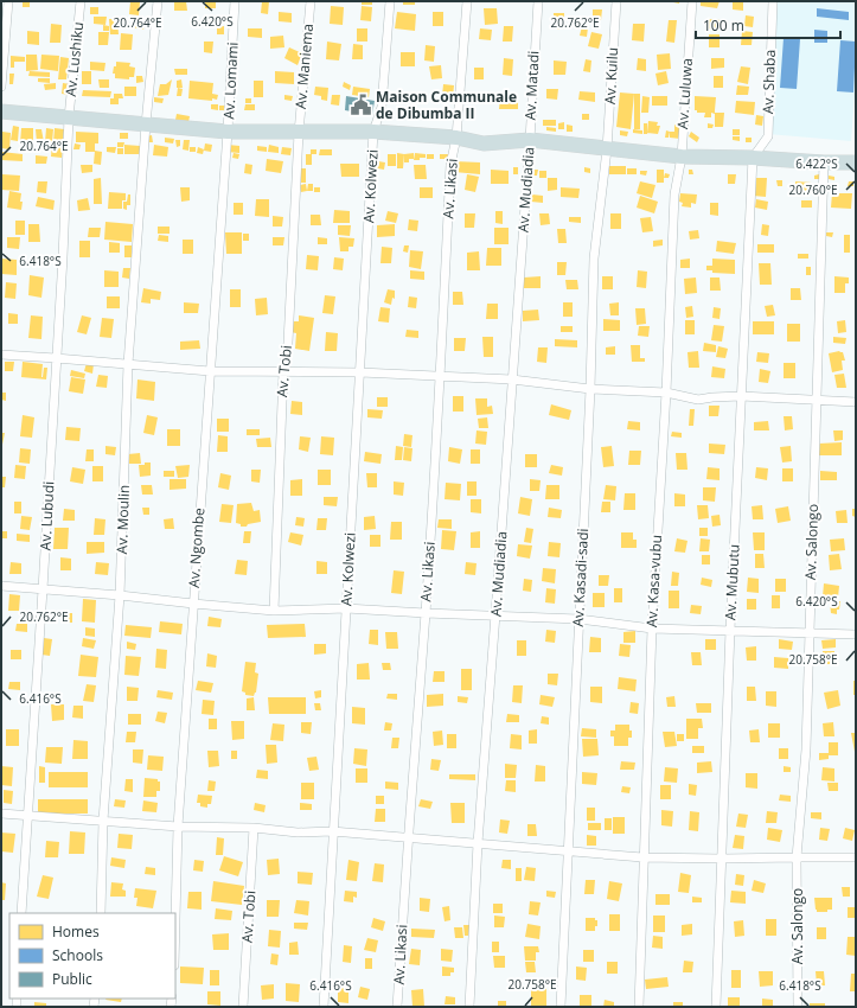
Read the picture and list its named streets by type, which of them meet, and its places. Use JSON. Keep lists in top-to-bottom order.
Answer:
{
  "streets": {
    "street": [
      "Av. Lushiku",
      "Av. Maniema",
      "Av. Kuilu",
      "Av. Lomami",
      "Av. Shaba",
      "Av. Matadi",
      "Av. Luluwa",
      "Av. Kolwezi",
      "Av. Likasi",
      "Av. Mudiadia",
      "Av. Tobi",
      "Av. Lubudi",
      "Av. Moulin",
      "Av. Salongo",
      "Av. Ngombe",
      "Av. Kasadi-sadi",
      "Av. Kasa-vubu",
      "Av. Mubutu"
    ]
  },
  "crossings": [
    ["Av. Lushiku", "Av. Lubudi"],
    ["Av. Maniema", "Av. Tobi"],
    ["Av. Kuilu", "Av. Kasadi-sadi"],
    ["Av. Lomami", "Av. Ngombe"],
    ["Av. Shaba", "Av. Mubutu"],
    ["Av. Matadi", "Av. Mudiadia"],
    ["Av. Luluwa", "Av. Kasa-vubu"]
  ],
  "places": {
    "public building": ["Maison Communale de Dibumba II"]
  },
  "legend": ["Homes", "Schools", "Public"],
  "scale_bar": "100 m",
  "coordinates": [
    "6.420°S",
    "20.764°E",
    "20.762°E",
    "6.422°S",
    "20.760°E",
    "6.418°S",
    "20.758°E",
    "6.416°S"
  ]
}
